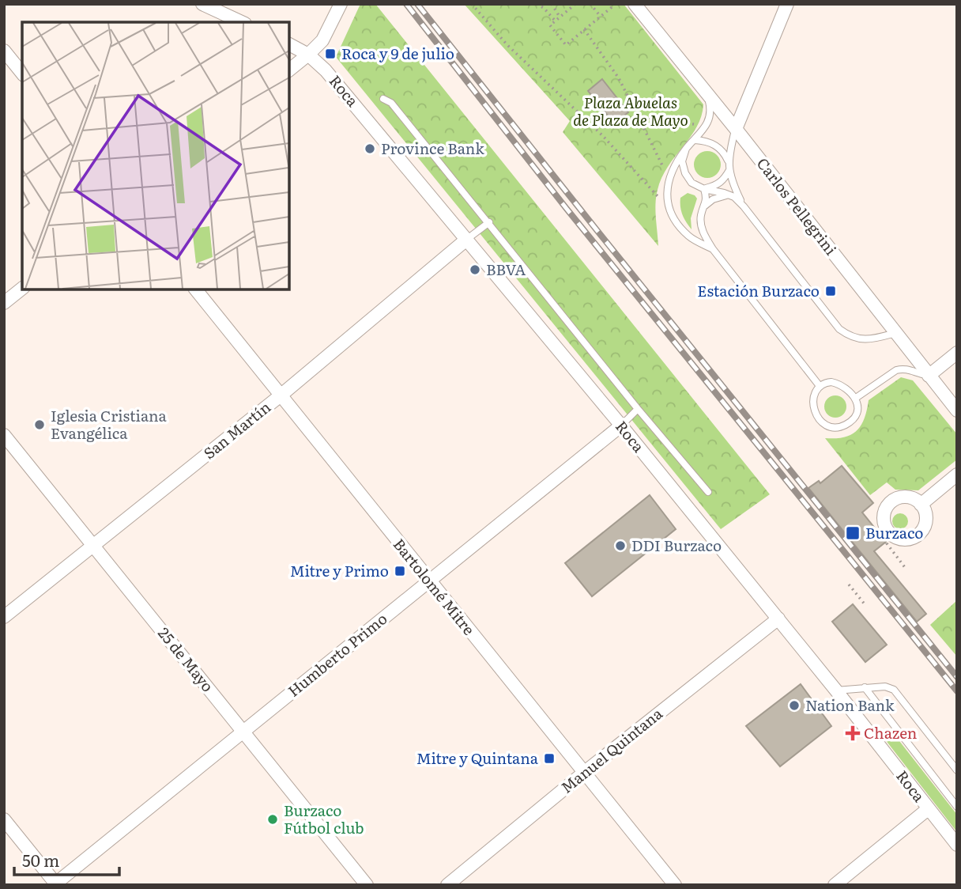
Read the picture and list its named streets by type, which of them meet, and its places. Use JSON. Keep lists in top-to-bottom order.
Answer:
{
  "streets": {
    "street": [
      "Roca",
      "Carlos Pellegrini",
      "San Martín",
      "Bartolomé Mitre",
      "Humberto Primo",
      "25 de Mayo",
      "Manuel Quintana"
    ]
  },
  "crossings": [
    ["Roca", "San Martín"],
    ["Roca", "Humberto Primo"],
    ["Roca", "Manuel Quintana"],
    ["San Martín", "Bartolomé Mitre"],
    ["San Martín", "25 de Mayo"],
    ["Bartolomé Mitre", "Humberto Primo"],
    ["Bartolomé Mitre", "Manuel Quintana"],
    ["Humberto Primo", "25 de Mayo"]
  ],
  "parks": ["Plaza Abuelas de Plaza de Mayo"],
  "places": {
    "transit": [
      "Roca y 9 de julio",
      "Estación Burzaco",
      "Burzaco",
      "Mitre y Primo",
      "Mitre y Quintana"
    ],
    "other": [
      "Province Bank",
      "BBVA",
      "Iglesia Cristiana Evangélica",
      "DDI Burzaco",
      "Nation Bank",
      "Burzaco Fútbol club"
    ],
    "health": ["Chazen"]
  },
  "scale_bar": "50 m"
}
